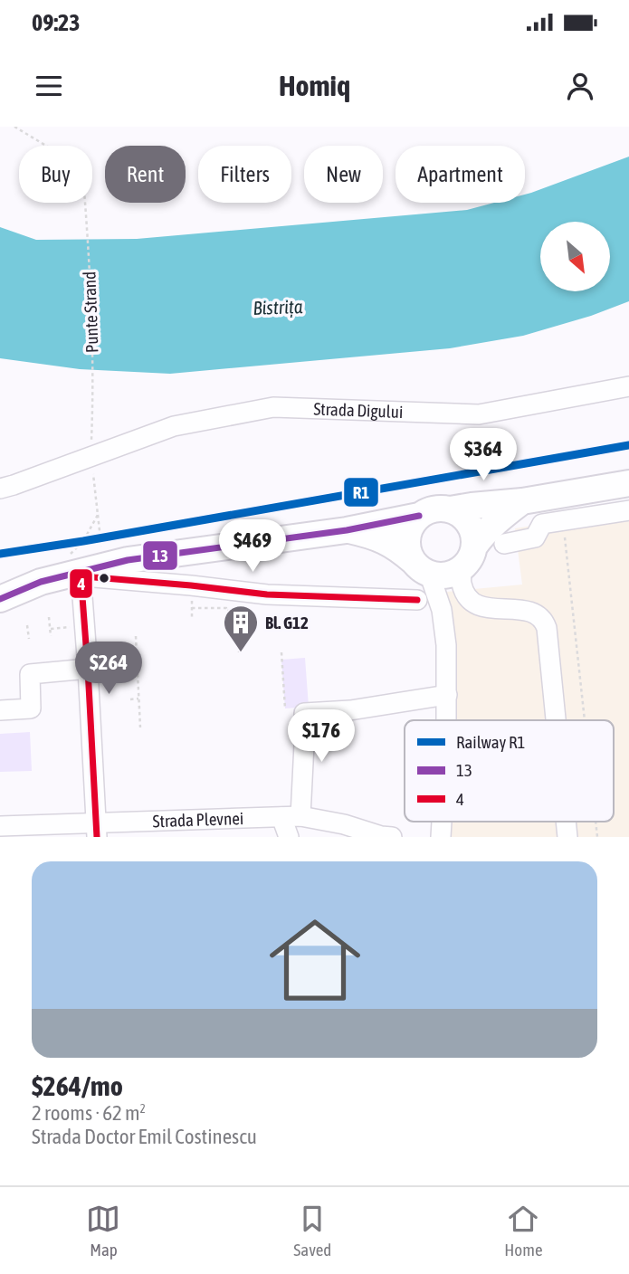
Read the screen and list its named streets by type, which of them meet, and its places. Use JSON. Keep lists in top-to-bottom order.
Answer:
{
  "streets": {
    "street": ["Strada Digului", "Strada Plevnei"],
    "path": ["Punte Strand"]
  },
  "crossings": [
    ["Punte Strand", "Strada Digului"]
  ],
  "water": ["Bistrița"],
  "places": {
    "building": ["Bl. G12"]
  },
  "lines": ["rail line R1", "transit line 13", "transit line 4"],
  "legend": ["Railway R1", "13", "4"],
  "north": "bottom right",
  "page": {
    "status": "09:23",
    "header": "Homiq",
    "chip": [
      "Buy",
      "Rent",
      "Filters",
      "New",
      "Apartment"
    ],
    "price": [
      "$364",
      "$469",
      "$264",
      "$176"
    ],
    "list": [
      {
        "name": "$264/mo",
        "note": "2 rooms · 62 m² · Strada Doctor Emil Costinescu"
      }
    ],
    "tabs": ["Map", "Saved", "Home"]
  }
}
